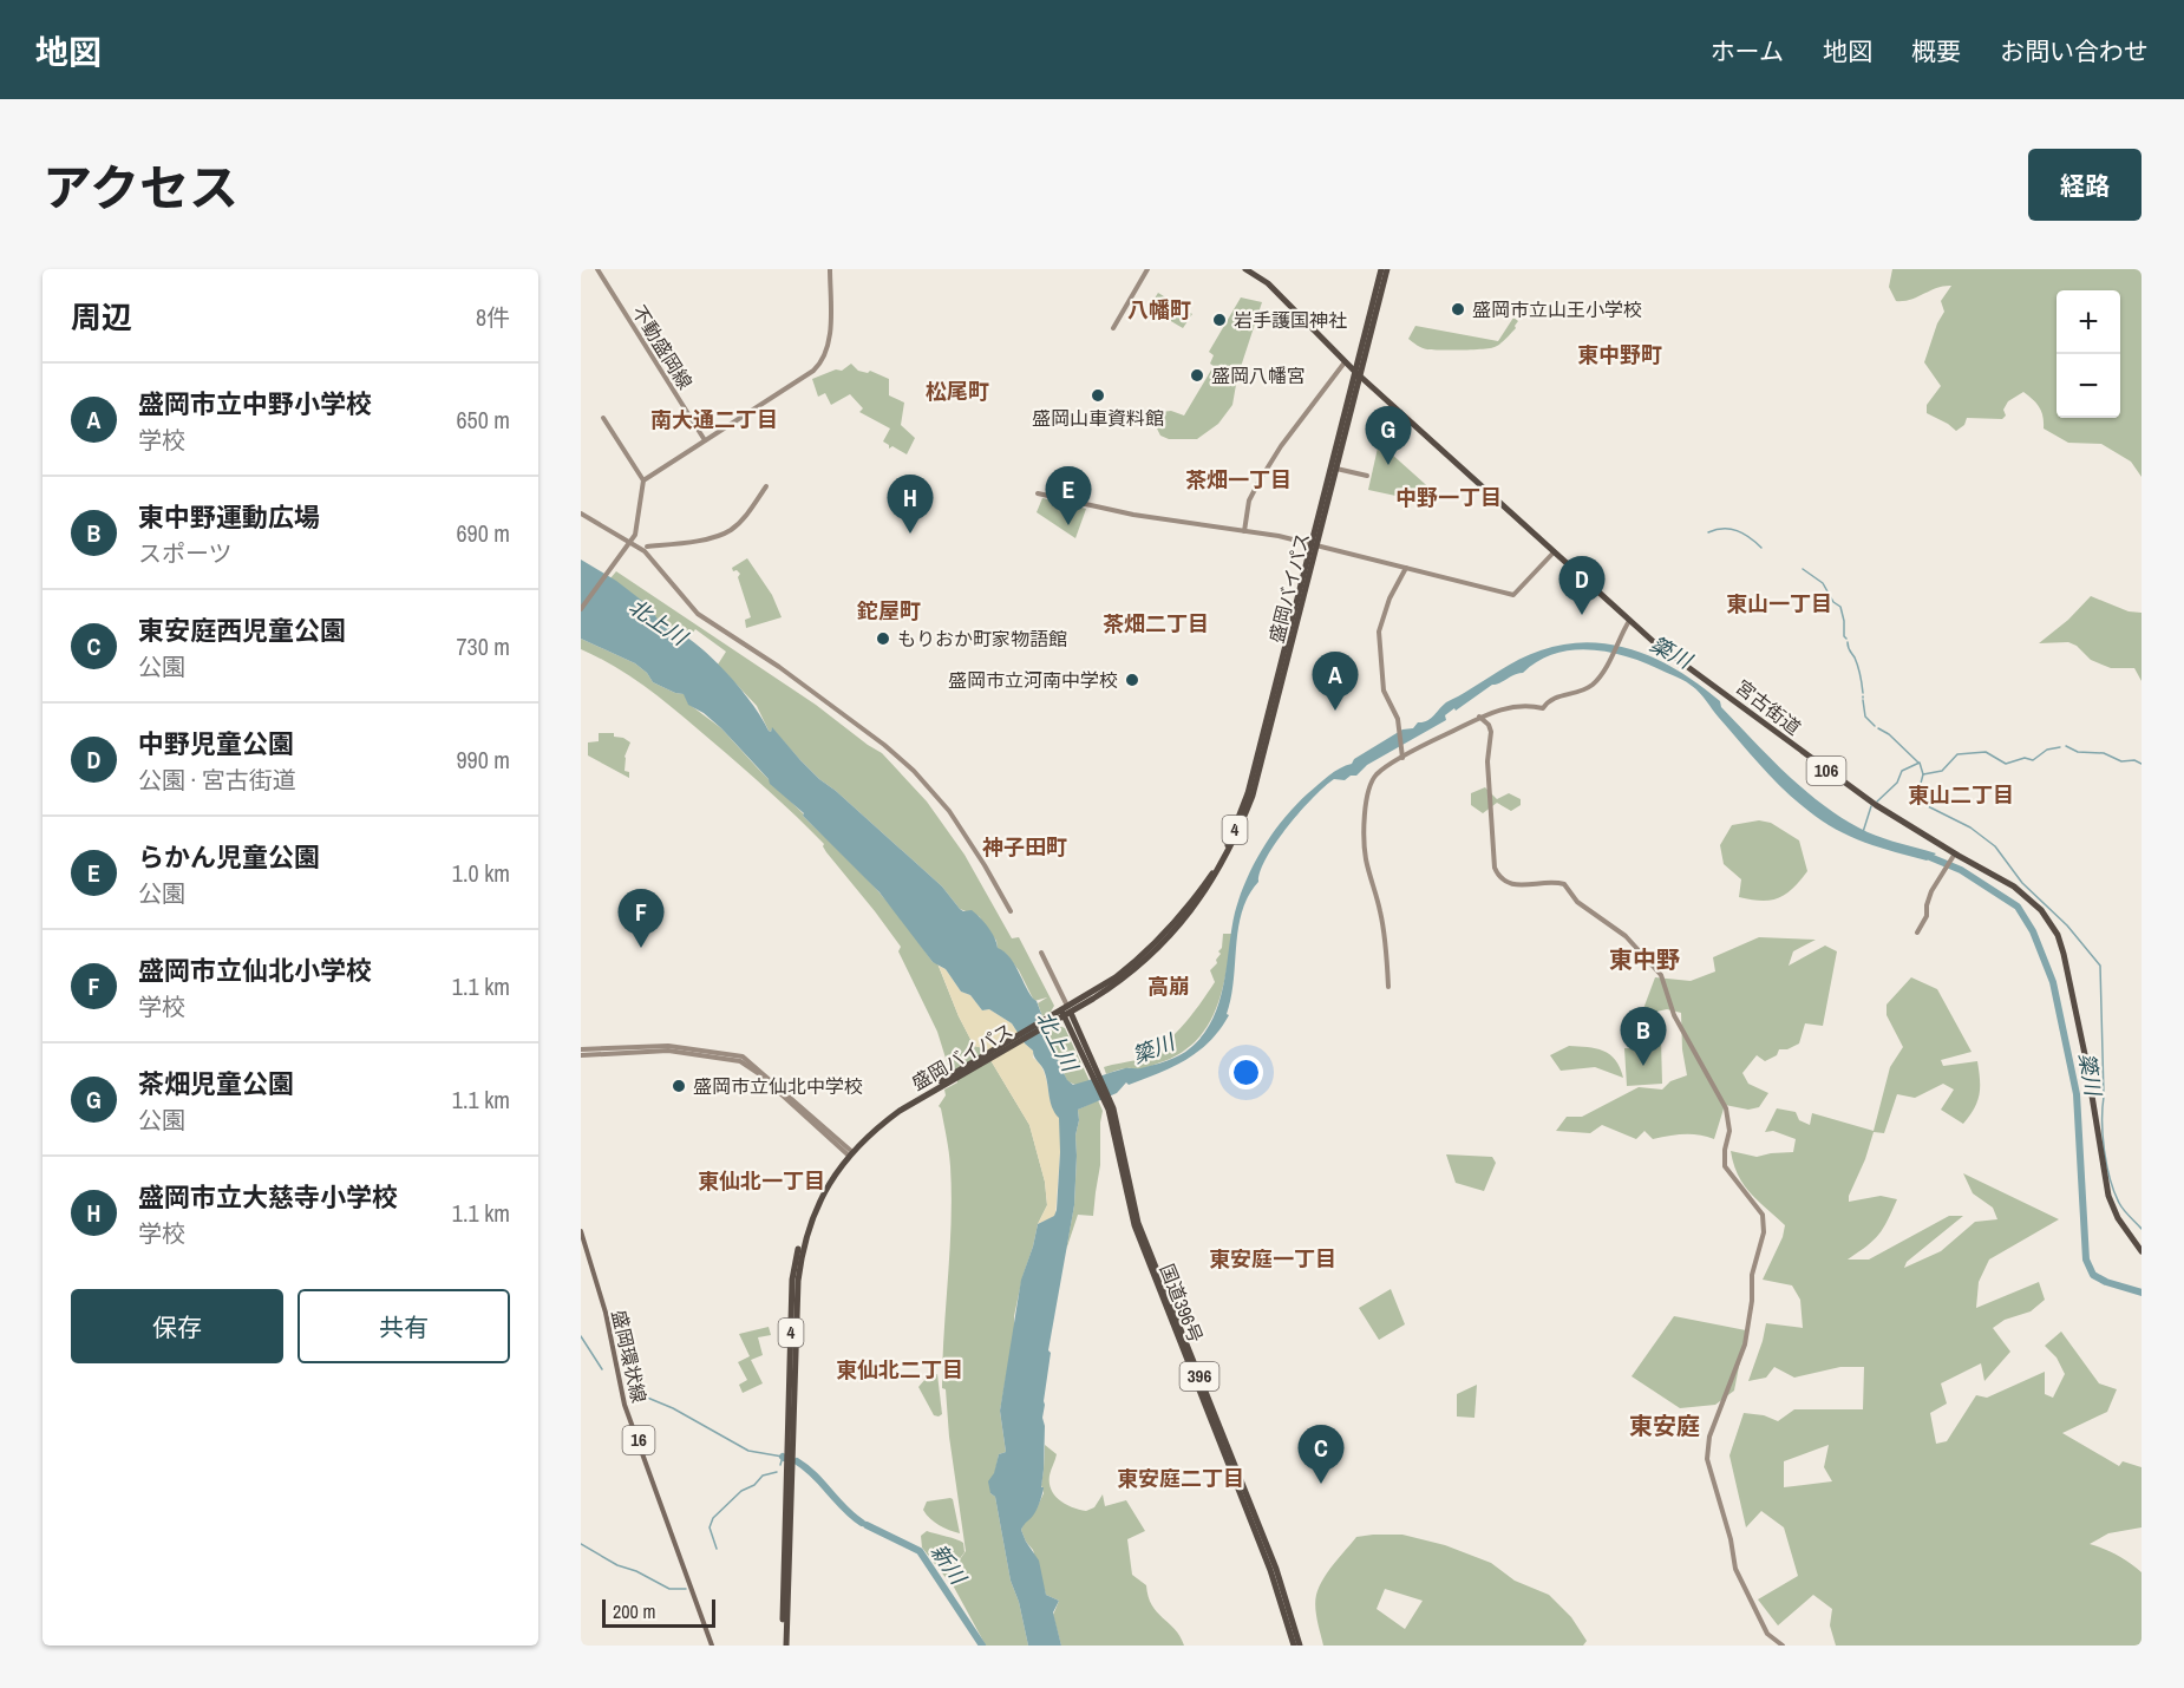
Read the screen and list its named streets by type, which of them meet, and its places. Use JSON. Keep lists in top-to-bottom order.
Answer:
{
  "streets": {
    "highway": [
      "盛岡バイパス",
      "宮古街道",
      "106",
      "4",
      "国道396号",
      "396"
    ],
    "main road": ["盛岡環状線", "16"],
    "street": ["不動盛岡線"]
  },
  "crossings": [
    ["盛岡バイパス", "宮古街道"],
    ["盛岡バイパス", "106"],
    ["盛岡バイパス", "国道396号"],
    ["宮古街道", "106"]
  ],
  "districts": [
    "八幡町",
    "東中野町",
    "松尾町",
    "南大通二丁目",
    "茶畑一丁目",
    "中野一丁目",
    "東山一丁目",
    "鉈屋町",
    "茶畑二丁目",
    "東山二丁目",
    "神子田町",
    "東中野",
    "高崩",
    "東仙北一丁目",
    "東安庭一丁目",
    "東仙北二丁目",
    "東安庭",
    "東安庭二丁目"
  ],
  "water": ["北上川", "簗川", "新川"],
  "places": [
    "盛岡市立山王小学校",
    "岩手護国神社",
    "盛岡八幡宮",
    "盛岡山車資料館",
    "もりおか町家物語館",
    "盛岡市立河南中学校",
    "盛岡市立仙北中学校"
  ],
  "scale_bar": "200 m",
  "page": {
    "header": "地図",
    "nav": [
      "ホーム",
      "地図",
      "概要",
      "お問い合わせ"
    ],
    "title": "アクセス",
    "buttons": [
      "経路",
      ["保存", "共有"]
    ],
    "heading": ["周辺", "8件"],
    "map_buttons": ["+", "−"],
    "list": [
      {
        "mark": "A",
        "name": "盛岡市立中野小学校",
        "note": "学校",
        "value": "650 m"
      },
      {
        "mark": "B",
        "name": "東中野運動広場",
        "note": "スポーツ",
        "value": "690 m"
      },
      {
        "mark": "C",
        "name": "東安庭西児童公園",
        "note": "公園",
        "value": "730 m"
      },
      {
        "mark": "D",
        "name": "中野児童公園",
        "note": "公園 · 宮古街道",
        "value": "990 m"
      },
      {
        "mark": "E",
        "name": "らかん児童公園",
        "note": "公園",
        "value": "1.0 km"
      },
      {
        "mark": "F",
        "name": "盛岡市立仙北小学校",
        "note": "学校",
        "value": "1.1 km"
      },
      {
        "mark": "G",
        "name": "茶畑児童公園",
        "note": "公園",
        "value": "1.1 km"
      },
      {
        "mark": "H",
        "name": "盛岡市立大慈寺小学校",
        "note": "学校",
        "value": "1.1 km"
      }
    ],
    "pins": [
      "G",
      "E",
      "H",
      "D",
      "A",
      "F",
      "B",
      "C"
    ],
    "scale": "200 m"
  }
}
